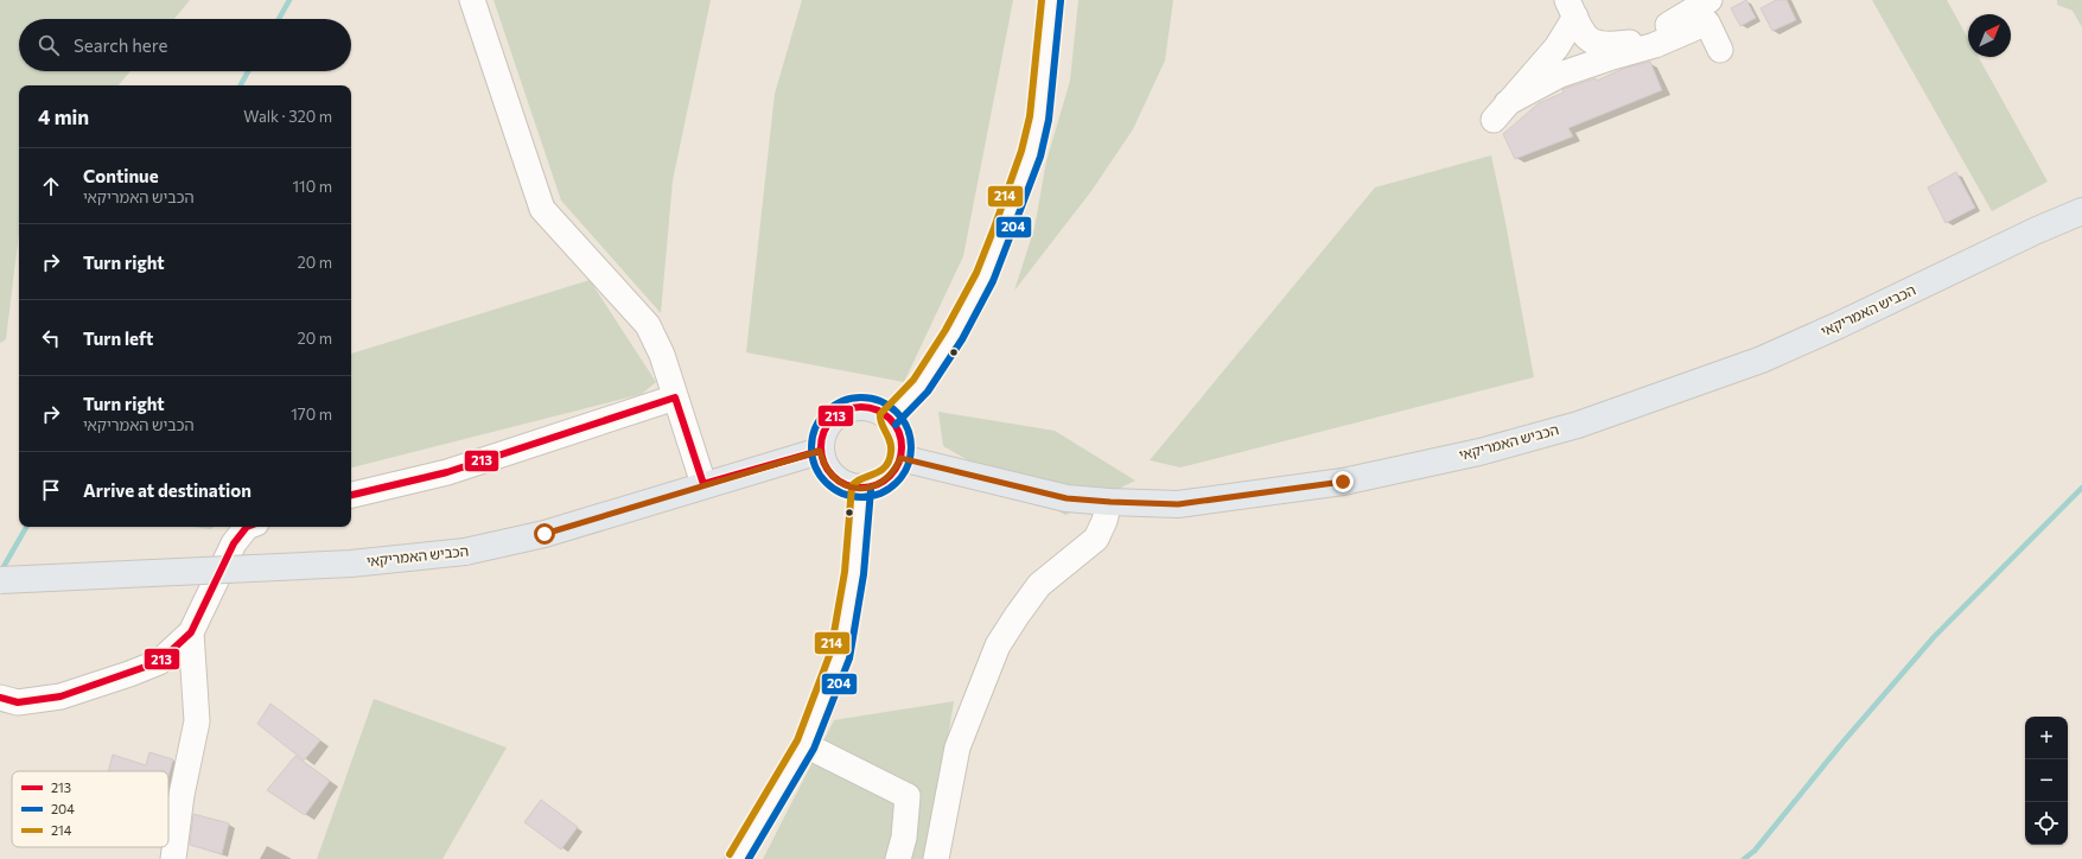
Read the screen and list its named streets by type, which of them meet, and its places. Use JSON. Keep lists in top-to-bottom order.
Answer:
{
  "streets": {
    "main road": ["הכביש האמריקאי"]
  },
  "lines": ["transit line 214", "transit line 204", "transit line 213"],
  "legend": ["213", "204", "214"],
  "north": "top right",
  "page": {
    "search": "Search here",
    "heading": ["4 min", "Walk · 320 m"],
    "list": [
      ["Continue", "הכביש האמריקאי", "110 m"],
      ["Turn right", "20 m"],
      ["Turn left", "20 m"],
      ["Turn right", "הכביש האמריקאי", "170 m"],
      "Arrive at destination"
    ],
    "map_buttons": ["+", "−"]
  }
}
